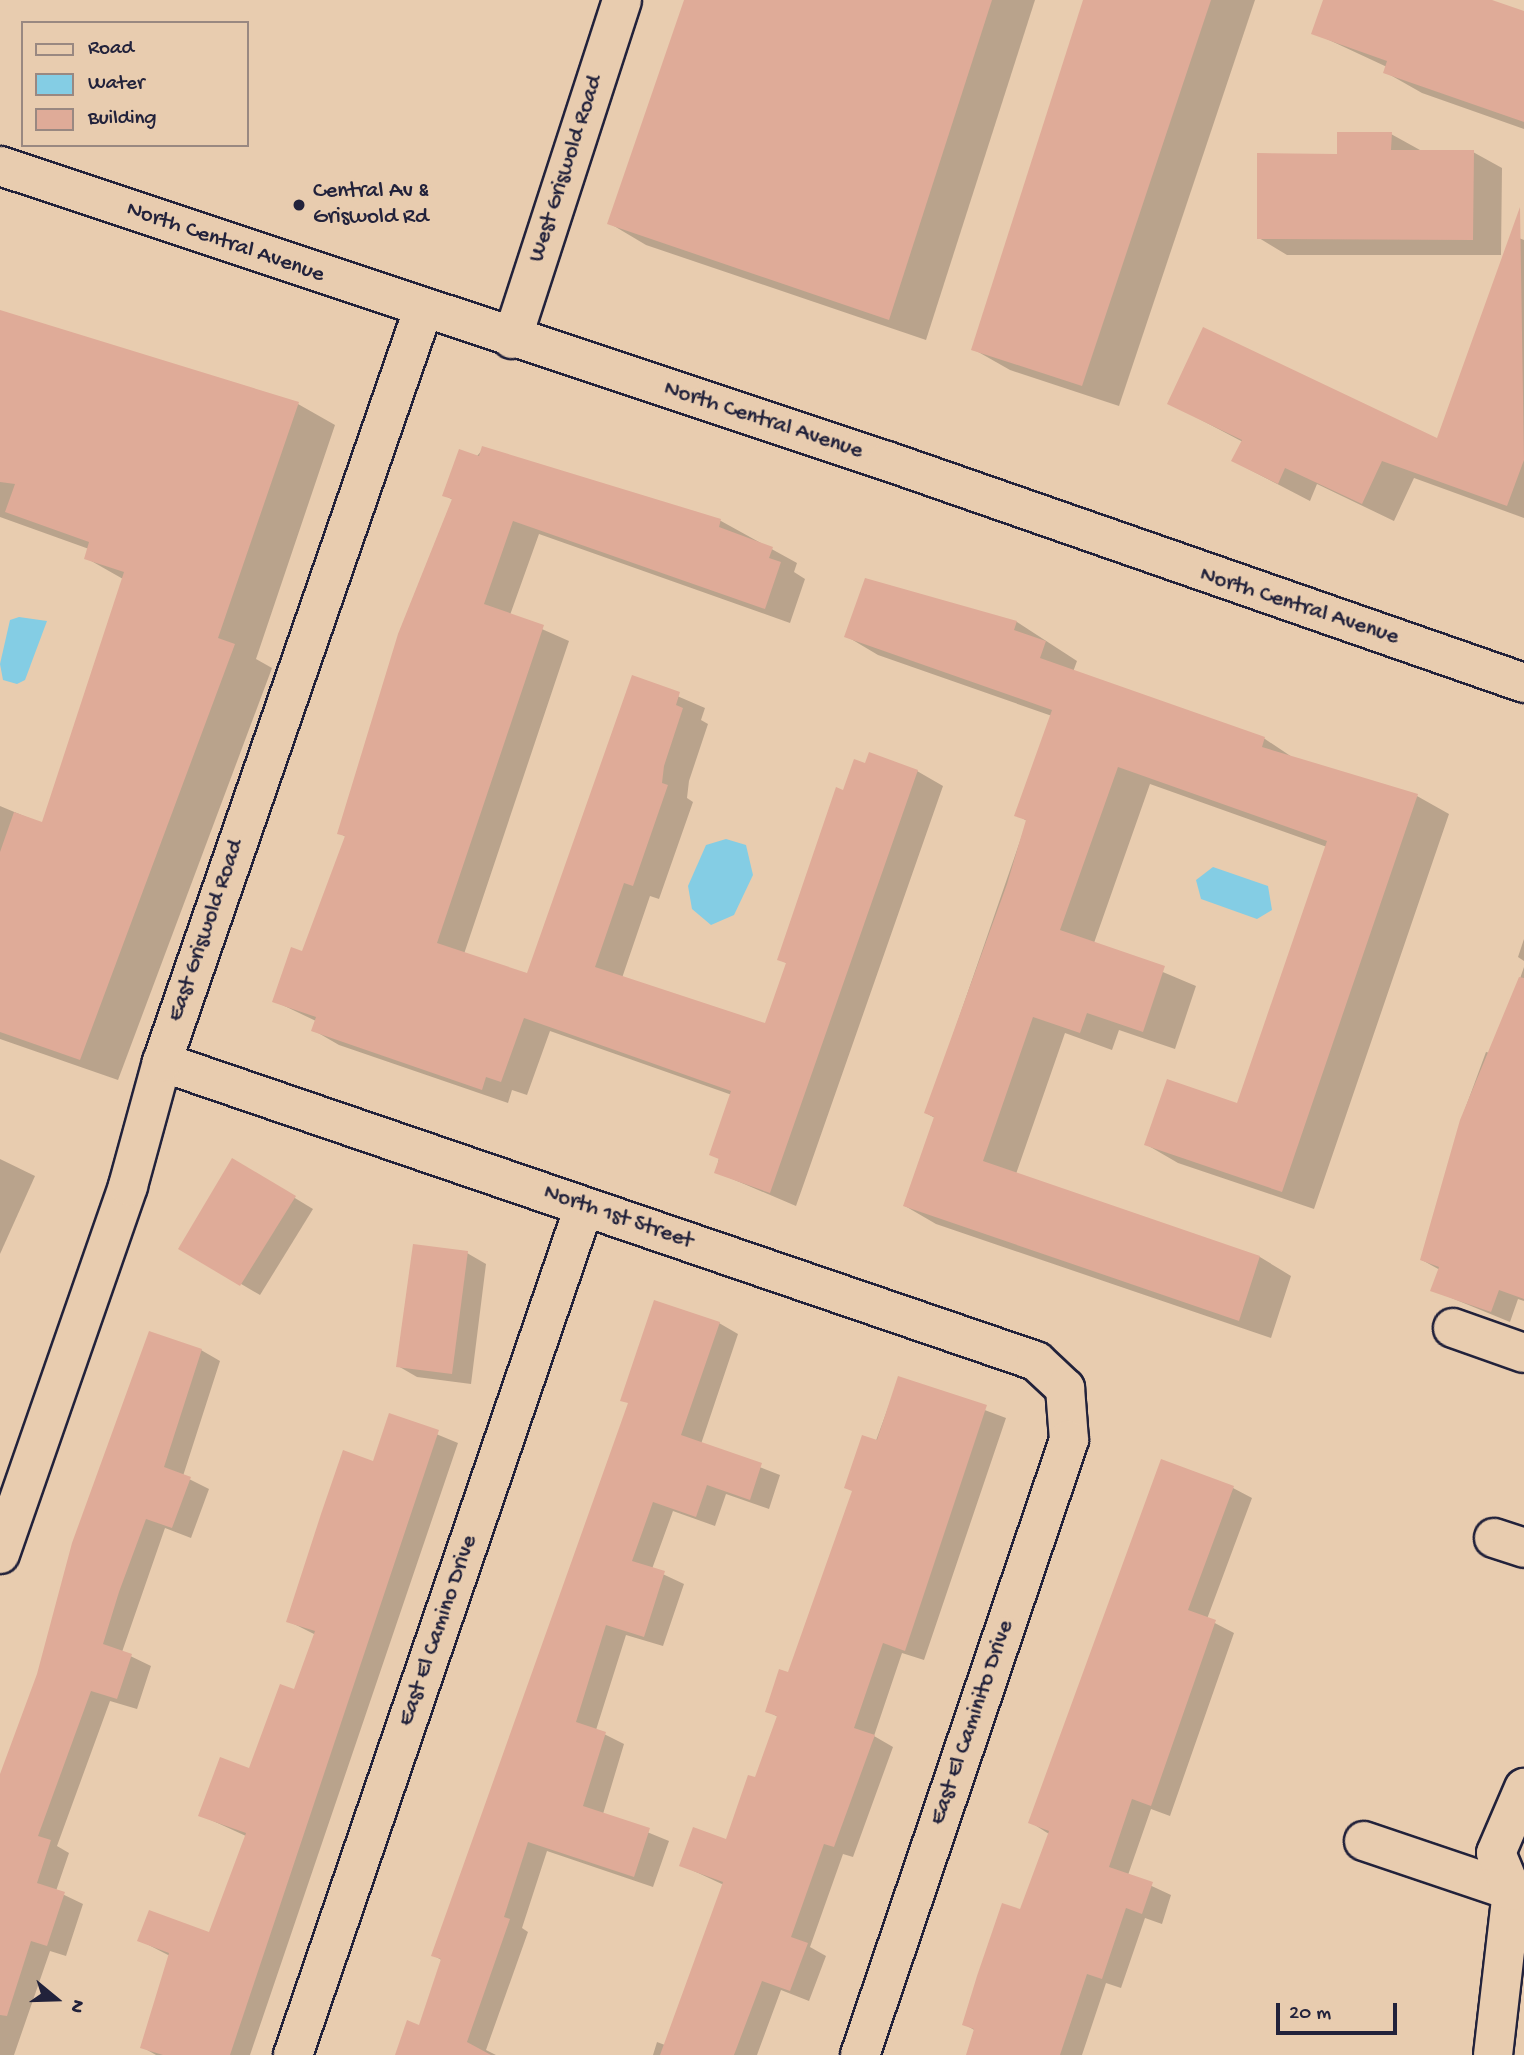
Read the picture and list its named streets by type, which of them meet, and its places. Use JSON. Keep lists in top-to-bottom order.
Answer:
{
  "streets": {
    "street": [
      "West Griswold Road",
      "North Central Avenue",
      "East Griswold Road",
      "North 1st Street",
      "East El Camino Drive",
      "East El Caminito Drive"
    ]
  },
  "crossings": [
    ["West Griswold Road", "North Central Avenue"],
    ["North Central Avenue", "East Griswold Road"],
    ["East Griswold Road", "North 1st Street"],
    ["North 1st Street", "East El Camino Drive"],
    ["North 1st Street", "East El Caminito Drive"]
  ],
  "places": ["Central Av & Griswold Rd"],
  "legend": ["Road", "Water", "Building"],
  "scale_bar": "20 m",
  "north": "right"
}
